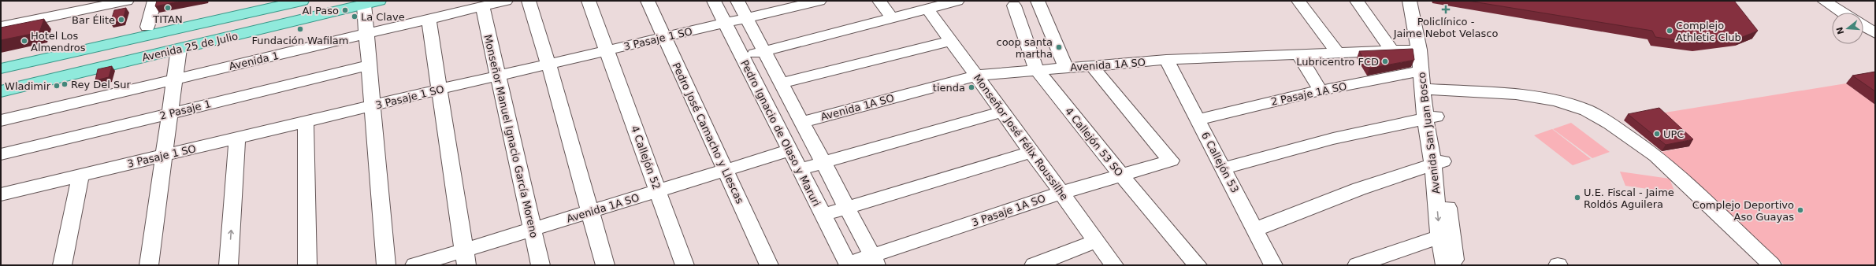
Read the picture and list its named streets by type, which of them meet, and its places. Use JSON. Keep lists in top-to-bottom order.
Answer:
{
  "streets": {
    "main road": ["Avenida 25 de Julio"],
    "street": [
      "3 Pasaje 1 SO",
      "Avenida 1",
      "Avenida 1A SO",
      "2 Pasaje 1A SO",
      "2 Pasaje 1",
      "Pedro José Camacho y Llescas",
      "Pedro Ignacio de Olaso y Maruri",
      "Avenida San Juan Bosco",
      "Monseñor Manuel Ignacio García Moreno",
      "Monseñor José Félix Roussilhe",
      "4 Callejón 53 SO",
      "4 Callejón 52",
      "6 Callejón 53",
      "3 Pasaje 1A SO"
    ]
  },
  "crossings": [
    ["3 Pasaje 1 SO", "Pedro José Camacho y Llescas"],
    ["3 Pasaje 1 SO", "Pedro Ignacio de Olaso y Maruri"],
    ["3 Pasaje 1 SO", "Monseñor Manuel Ignacio García Moreno"],
    ["3 Pasaje 1 SO", "4 Callejón 52"],
    ["Avenida 1", "Monseñor Manuel Ignacio García Moreno"],
    ["Avenida 1A SO", "Pedro José Camacho y Llescas"],
    ["Avenida 1A SO", "Pedro Ignacio de Olaso y Maruri"],
    ["Avenida 1A SO", "Avenida San Juan Bosco"],
    ["Avenida 1A SO", "Monseñor Manuel Ignacio García Moreno"],
    ["Avenida 1A SO", "Monseñor José Félix Roussilhe"],
    ["Avenida 1A SO", "4 Callejón 53 SO"],
    ["Avenida 1A SO", "4 Callejón 52"],
    ["Avenida 1A SO", "6 Callejón 53"],
    ["Avenida 1A SO", "3 Pasaje 1A SO"],
    ["2 Pasaje 1A SO", "Avenida San Juan Bosco"],
    ["2 Pasaje 1A SO", "6 Callejón 53"],
    ["Pedro Ignacio de Olaso y Maruri", "3 Pasaje 1A SO"],
    ["Monseñor José Félix Roussilhe", "3 Pasaje 1A SO"],
    ["4 Callejón 53 SO", "3 Pasaje 1A SO"]
  ],
  "places": {
    "other": [
      "TITAN",
      "Al Paso",
      "La Clave",
      "Bar Élite",
      "Fundación Wafilam",
      "Complejo Athletic Club",
      "Hotel Los Almendros",
      "coop santa martha",
      "Lubricentro FCD",
      "Rey Del Sur",
      "Wladimir",
      "tienda",
      "UPC",
      "U.E. Fiscal - Jaime Roldós Aguilera",
      "Complejo Deportivo Aso Guayas"
    ],
    "health": ["Policlínico - Jaime Nebot Velasco"]
  },
  "north": "left"
}
